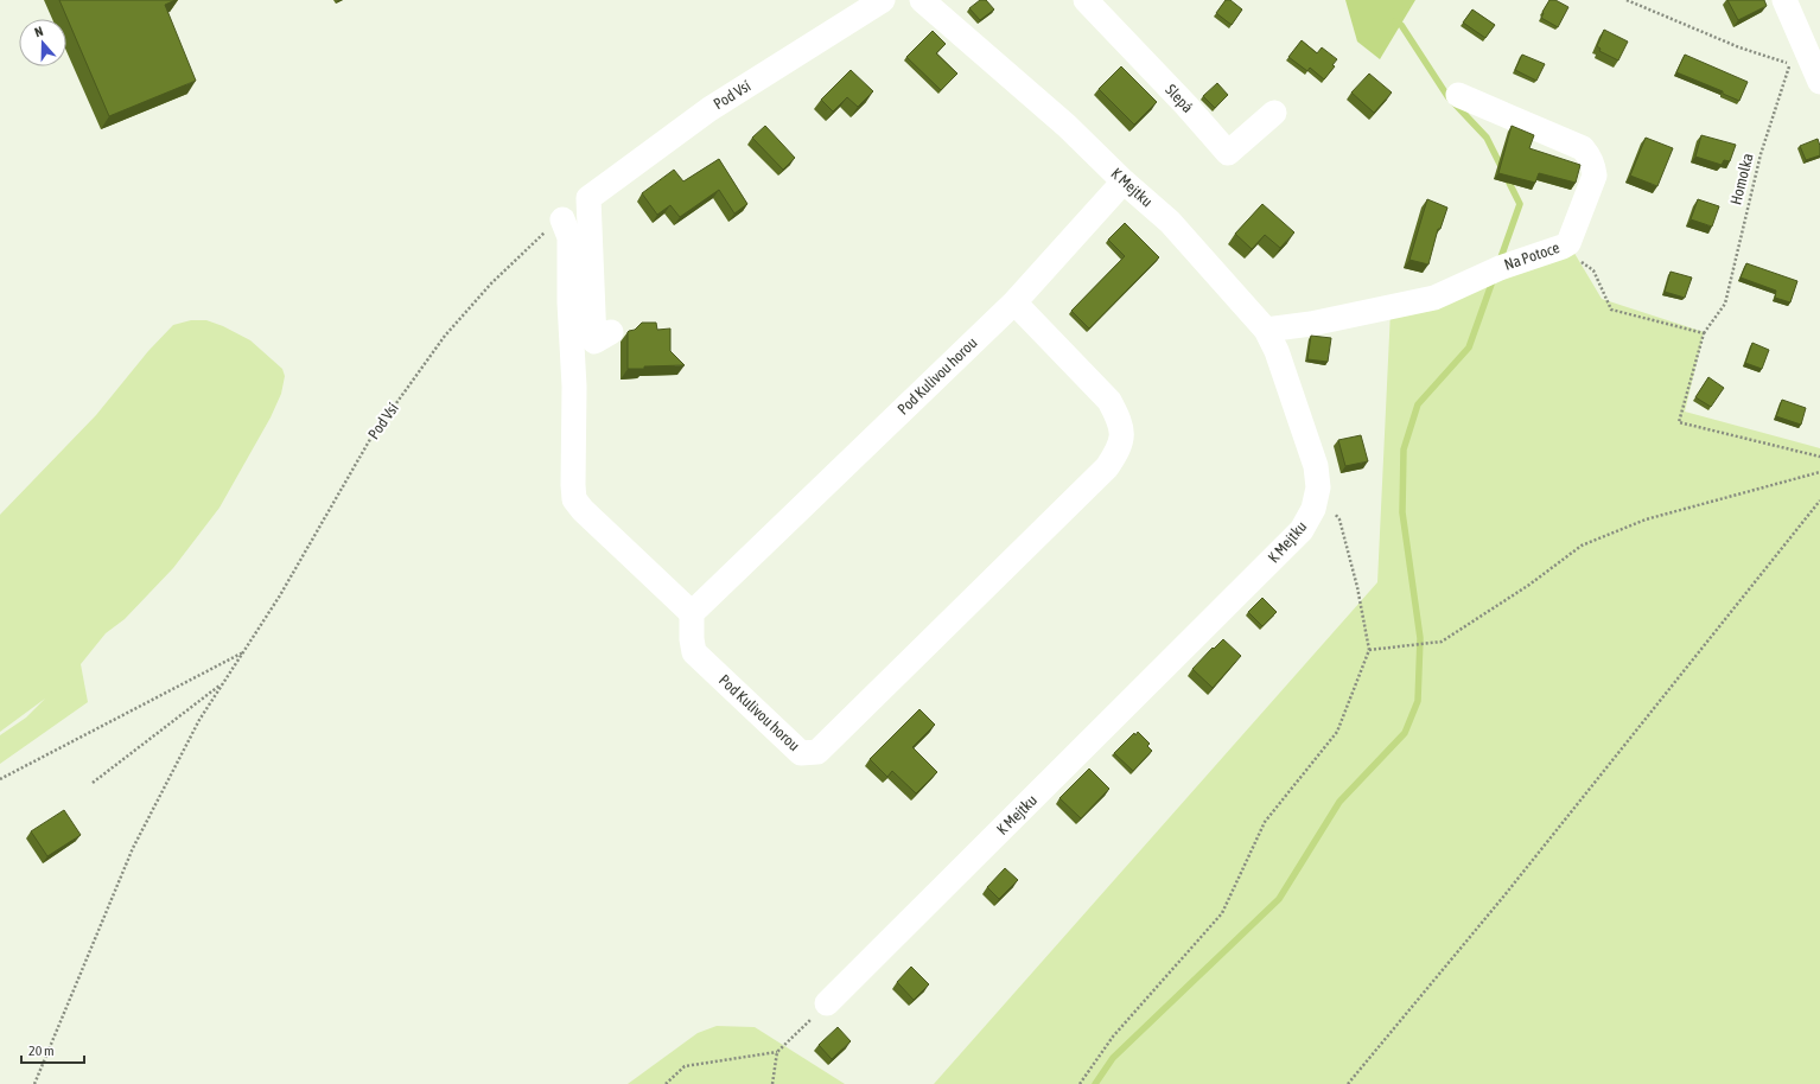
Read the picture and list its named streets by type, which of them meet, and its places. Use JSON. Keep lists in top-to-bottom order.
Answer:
{
  "streets": {
    "street": [
      "Pod Vsí",
      "Slepá",
      "K Mejtku",
      "Na Potoce",
      "Pod Kulivou horou"
    ],
    "path": ["Homolka"]
  },
  "crossings": [
    ["K Mejtku", "Na Potoce"],
    ["K Mejtku", "Pod Kulivou horou"]
  ],
  "scale_bar": "20 m",
  "north": "top"
}
